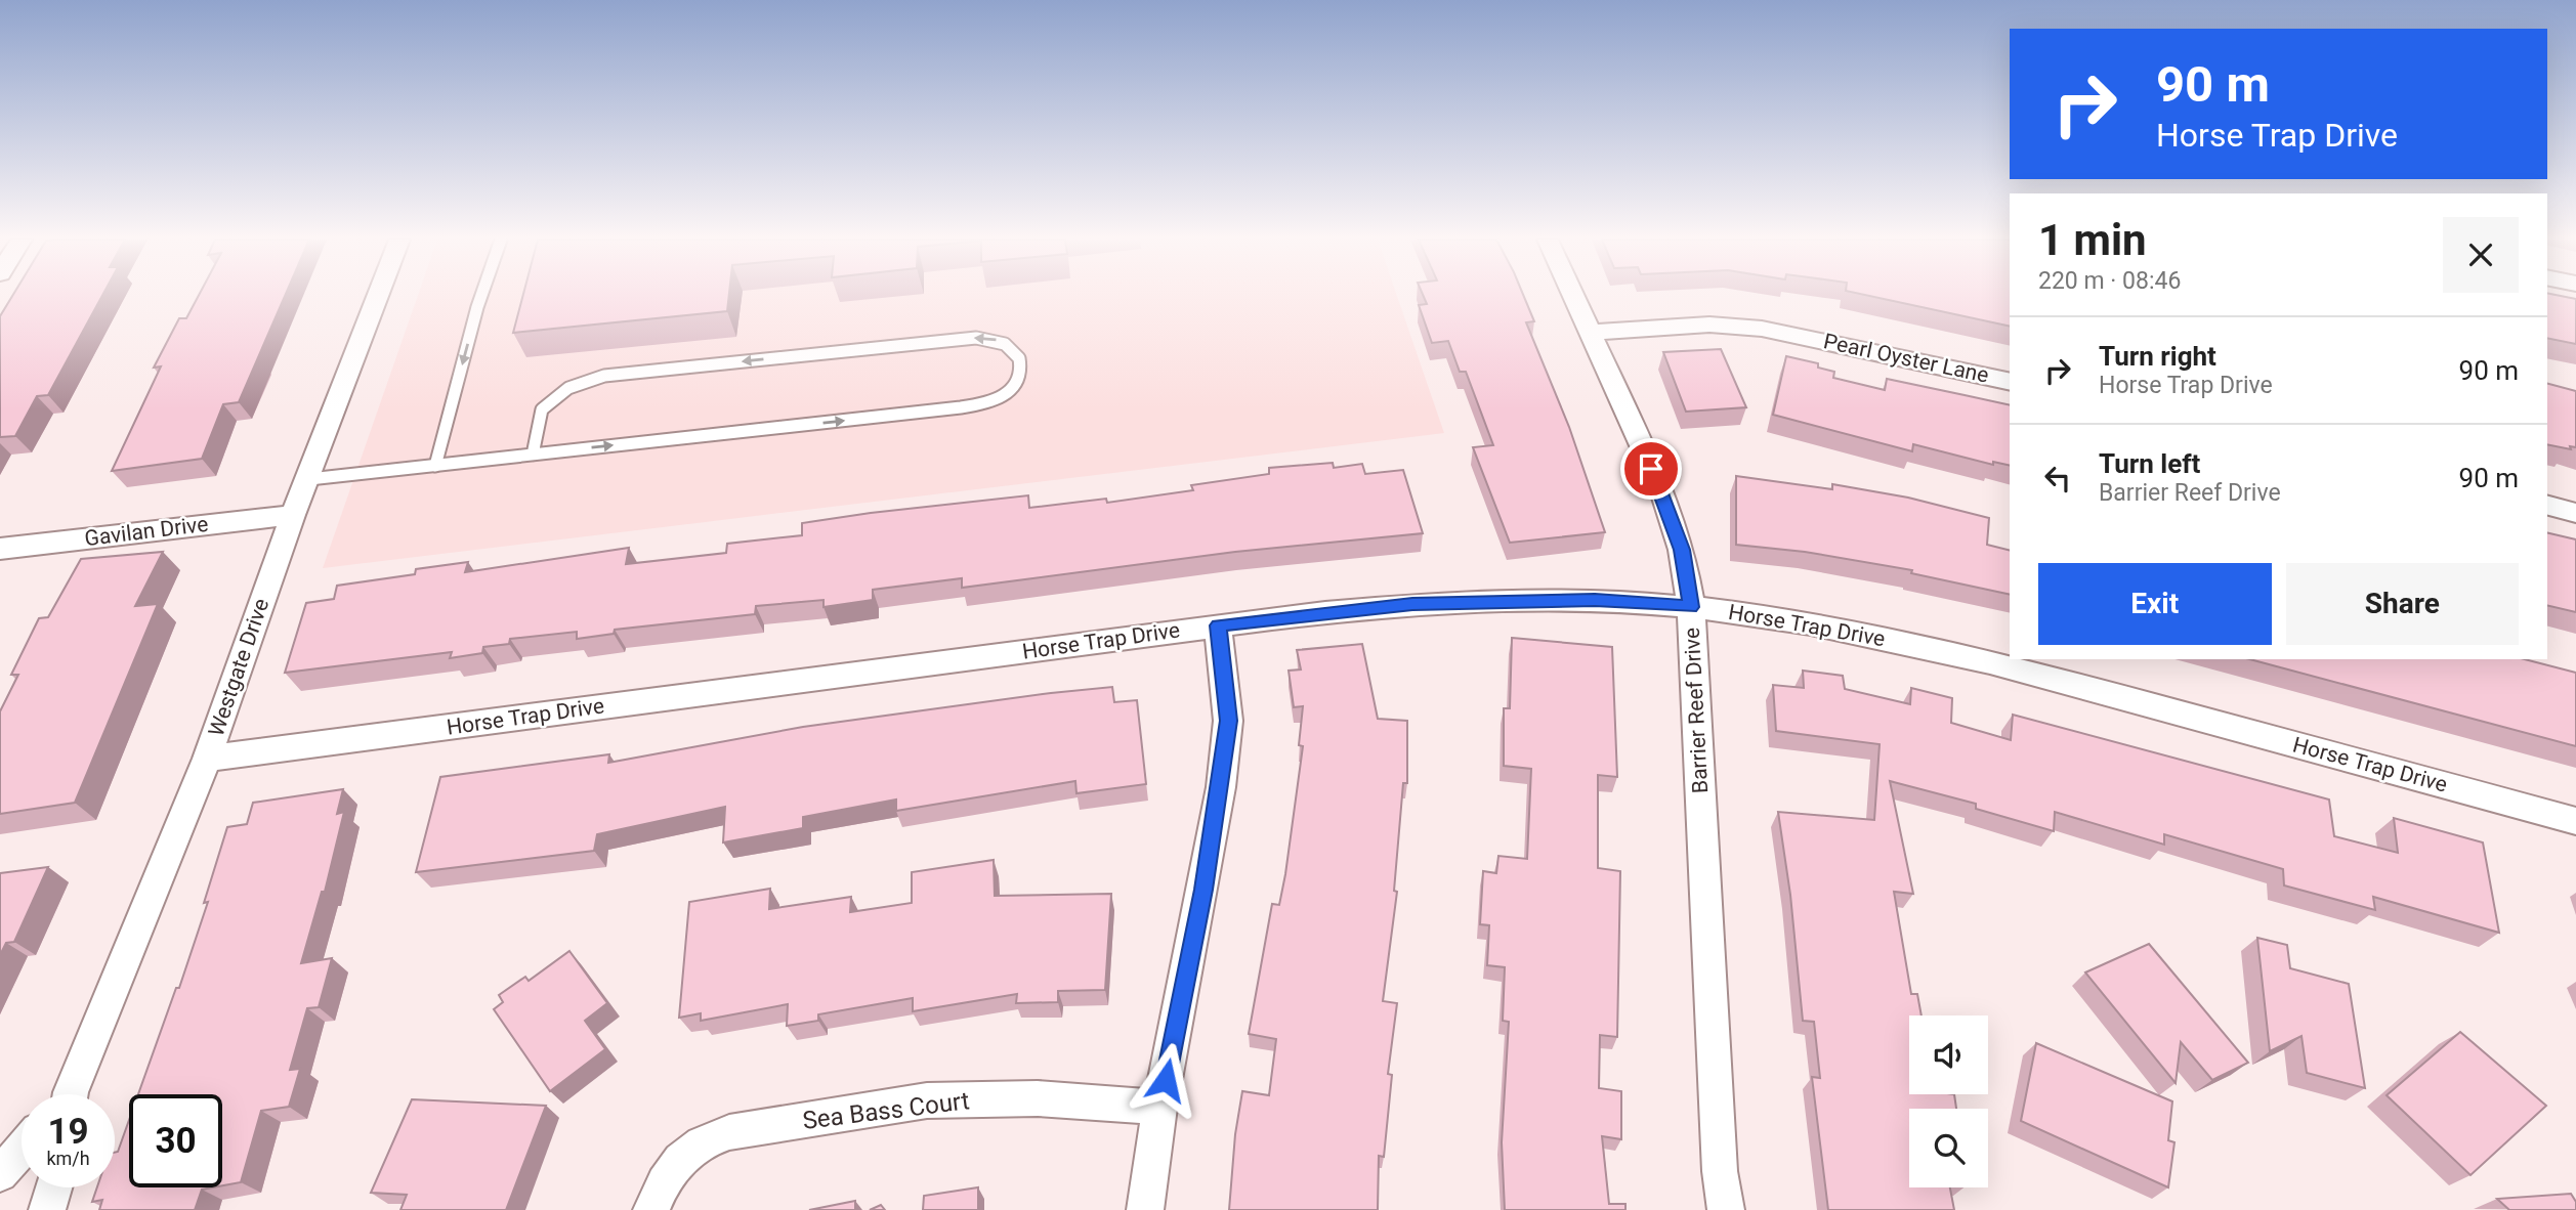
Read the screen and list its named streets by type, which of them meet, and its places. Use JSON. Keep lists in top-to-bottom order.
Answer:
{
  "streets": {
    "street": [
      "Pearl Oyster Lane",
      "Gavilan Drive",
      "Horse Trap Drive",
      "Westgate Drive",
      "Barrier Reef Drive",
      "Sea Bass Court"
    ]
  },
  "crossings": [
    ["Pearl Oyster Lane", "Barrier Reef Drive"],
    ["Gavilan Drive", "Westgate Drive"],
    ["Horse Trap Drive", "Westgate Drive"],
    ["Horse Trap Drive", "Barrier Reef Drive"]
  ],
  "page": {
    "turn": ["90 m", "Horse Trap Drive"],
    "heading": ["1 min", "220 m · 08:46"],
    "list": [
      {
        "name": "Turn right",
        "note": "Horse Trap Drive",
        "value": "90 m"
      },
      {
        "name": "Turn left",
        "note": "Barrier Reef Drive",
        "value": "90 m"
      }
    ],
    "buttons": ["Exit", "Share"],
    "speed": "19 km/h",
    "limit": "30"
  }
}
